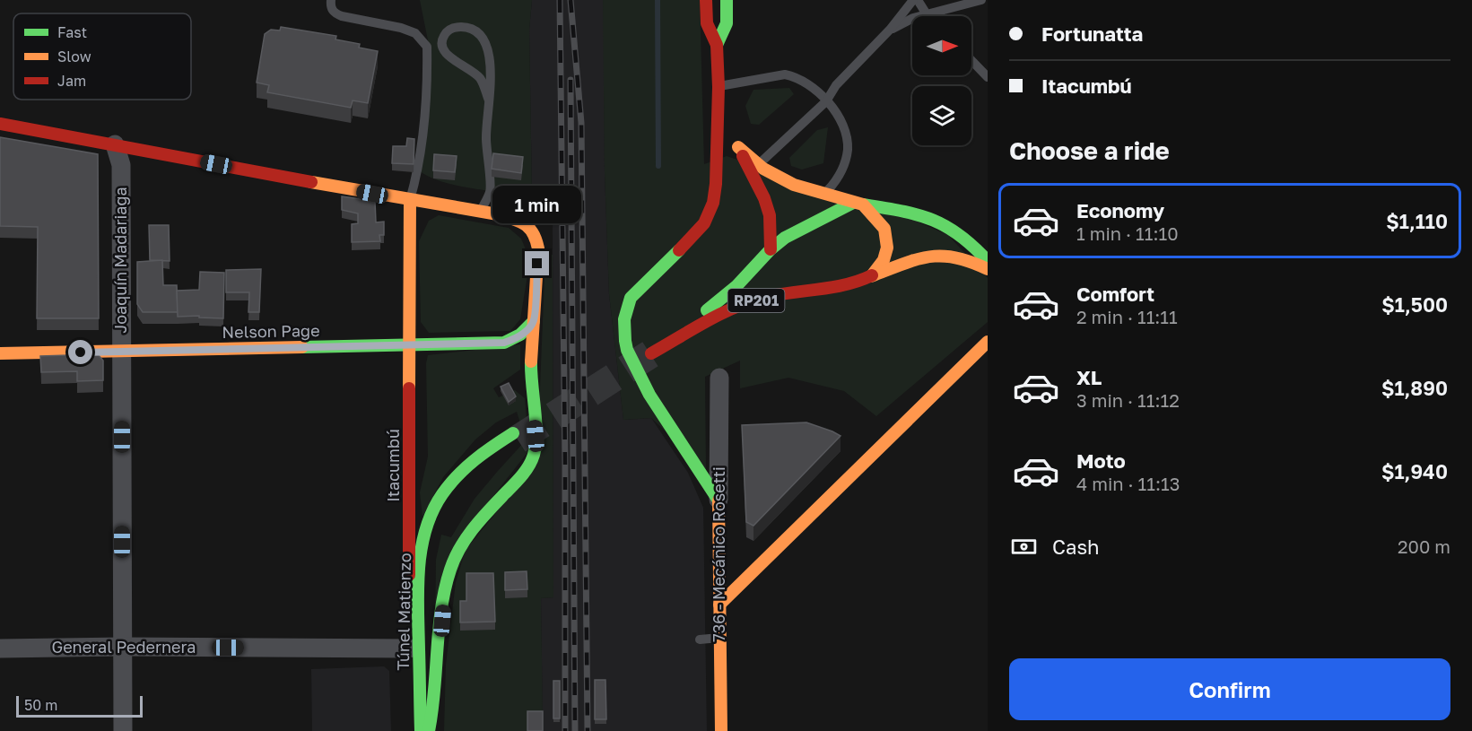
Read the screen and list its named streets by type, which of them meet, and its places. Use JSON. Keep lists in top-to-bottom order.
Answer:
{
  "streets": {
    "street": [
      "Joaquín Madariaga",
      "RP201",
      "Nelson Page",
      "Itacumbú",
      "736 - Mecánico Rosetti",
      "Túnel Matienzo",
      "General Pedernera"
    ]
  },
  "crossings": [
    ["Joaquín Madariaga", "Nelson Page"],
    ["Joaquín Madariaga", "General Pedernera"],
    ["Nelson Page", "Itacumbú"],
    ["Itacumbú", "Túnel Matienzo"],
    ["Itacumbú", "General Pedernera"]
  ],
  "legend": ["Fast", "Slow", "Jam"],
  "scale_bar": "50 m",
  "north": "right",
  "page": {
    "banner": ["Fortunatta", "Itacumbú"],
    "heading": "Choose a ride",
    "list": [
      {
        "name": "Economy",
        "note": "1 min · 11:10",
        "value": "$1,110"
      },
      {
        "name": "Comfort",
        "note": "2 min · 11:11",
        "value": "$1,500"
      },
      {
        "name": "XL",
        "note": "3 min · 11:12",
        "value": "$1,890"
      },
      {
        "name": "Moto",
        "note": "4 min · 11:13",
        "value": "$1,940"
      }
    ],
    "bubble": "1 min",
    "pay": ["Cash", "200 m"],
    "buttons": "Confirm",
    "scale": "50 m"
  }
}
